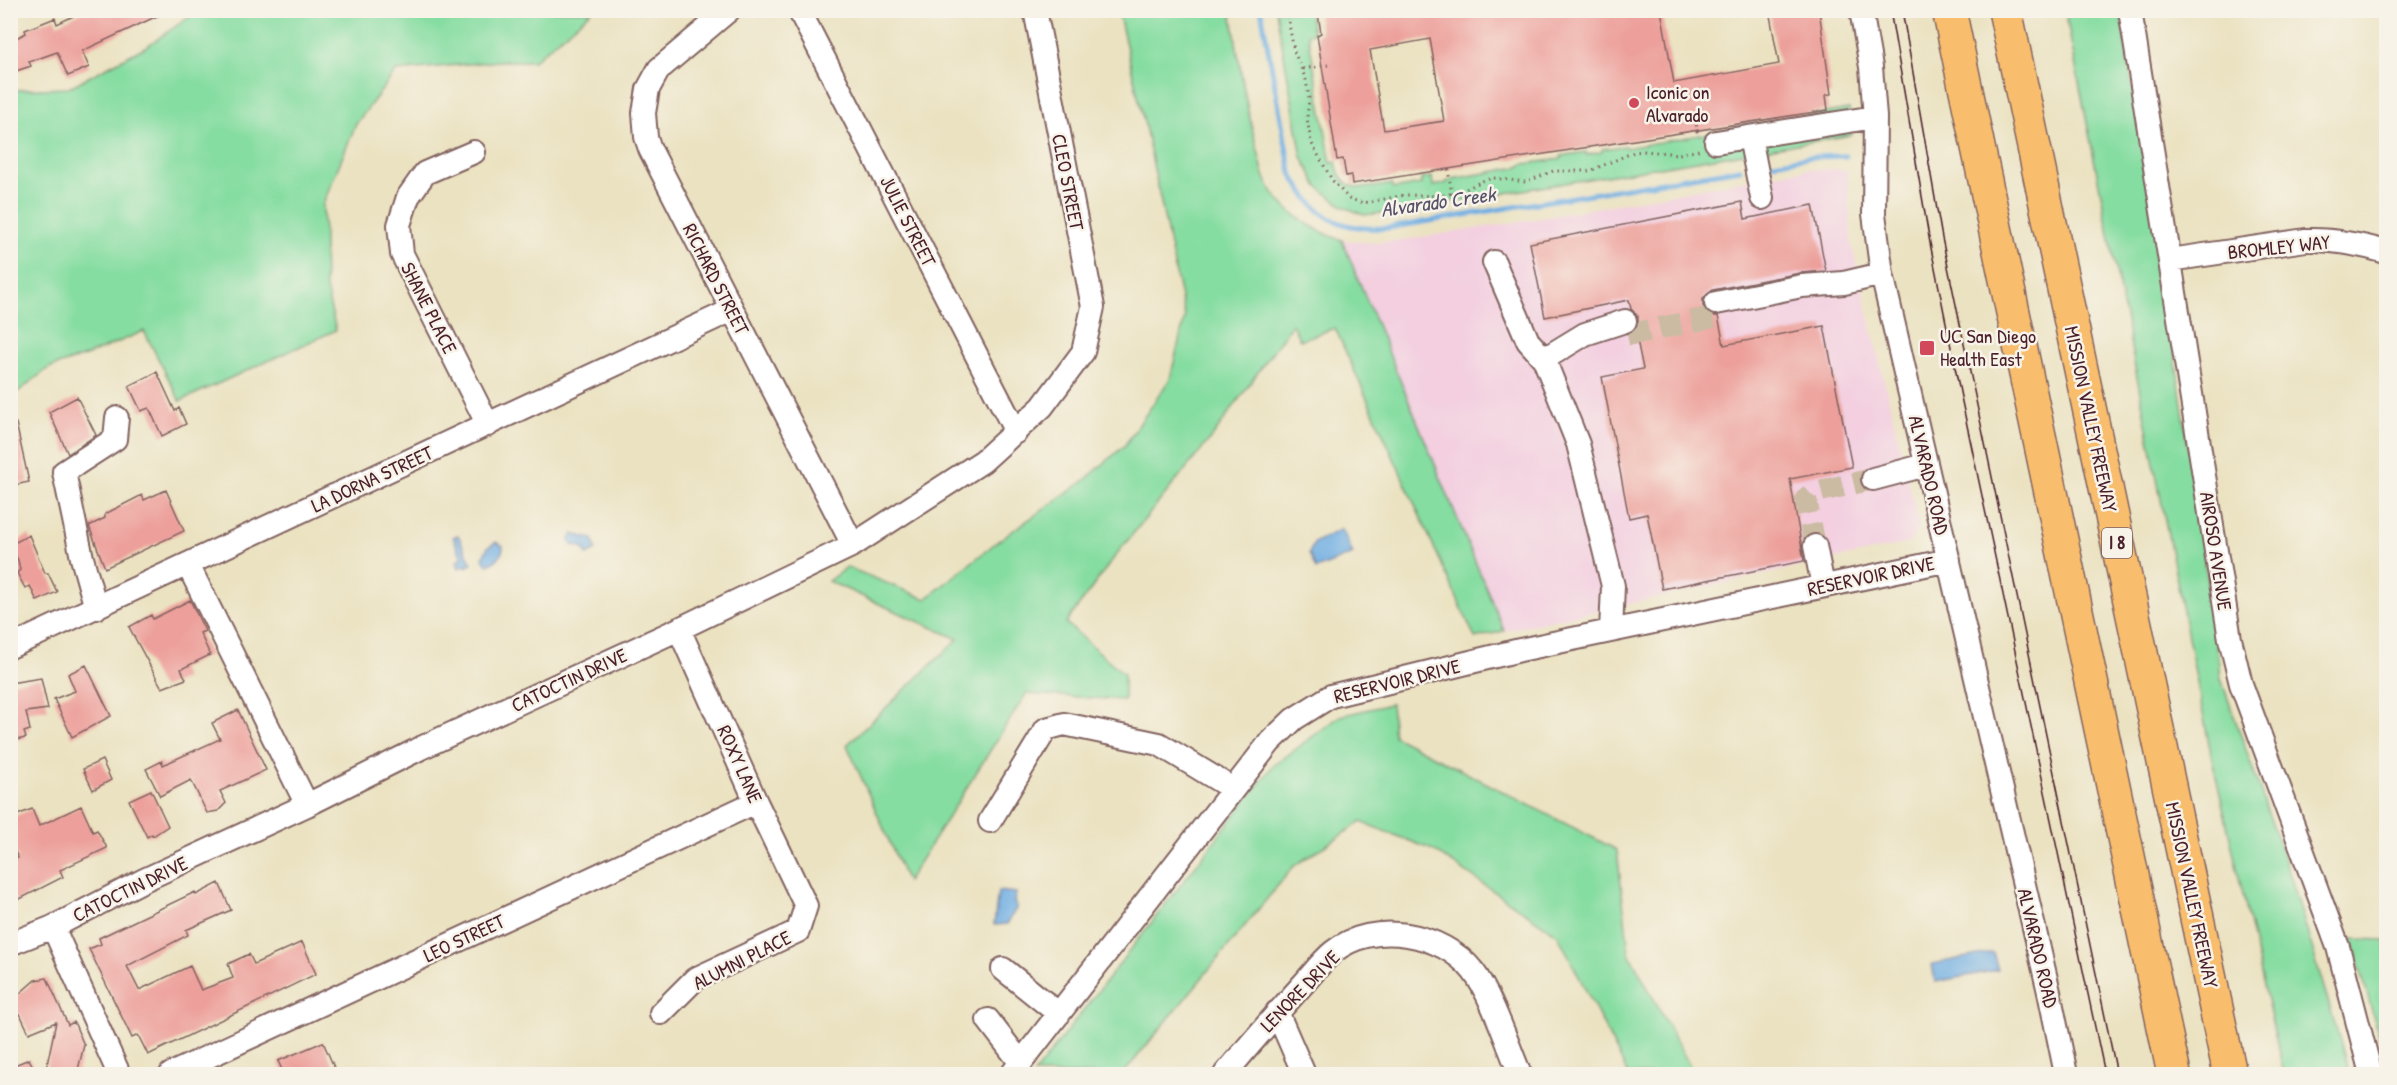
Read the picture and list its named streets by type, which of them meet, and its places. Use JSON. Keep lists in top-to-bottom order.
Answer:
{
  "streets": {
    "highway": ["MISSION VALLEY FREEWAY", "I 8"],
    "street": [
      "CLEO STREET",
      "JULIE STREET",
      "BROMLEY WAY",
      "RICHARD STREET",
      "SHANE PLACE",
      "ALVARADO ROAD",
      "LA DORNA STREET",
      "AIROSO AVENUE",
      "RESERVOIR DRIVE",
      "CATOCTIN DRIVE",
      "ROXY LANE",
      "LEO STREET",
      "ALUMNI PLACE",
      "LENORE DRIVE"
    ]
  },
  "crossings": [
    ["CLEO STREET", "CATOCTIN DRIVE"],
    ["JULIE STREET", "CATOCTIN DRIVE"],
    ["BROMLEY WAY", "AIROSO AVENUE"],
    ["RICHARD STREET", "LA DORNA STREET"],
    ["RICHARD STREET", "CATOCTIN DRIVE"],
    ["SHANE PLACE", "LA DORNA STREET"],
    ["ALVARADO ROAD", "RESERVOIR DRIVE"],
    ["CATOCTIN DRIVE", "ROXY LANE"],
    ["ROXY LANE", "LEO STREET"],
    ["ROXY LANE", "ALUMNI PLACE"]
  ],
  "water": ["Alvarado Creek"],
  "places": {
    "other": ["Iconic on Alvarado"],
    "transit": ["UC San Diego Health East"]
  }
}
